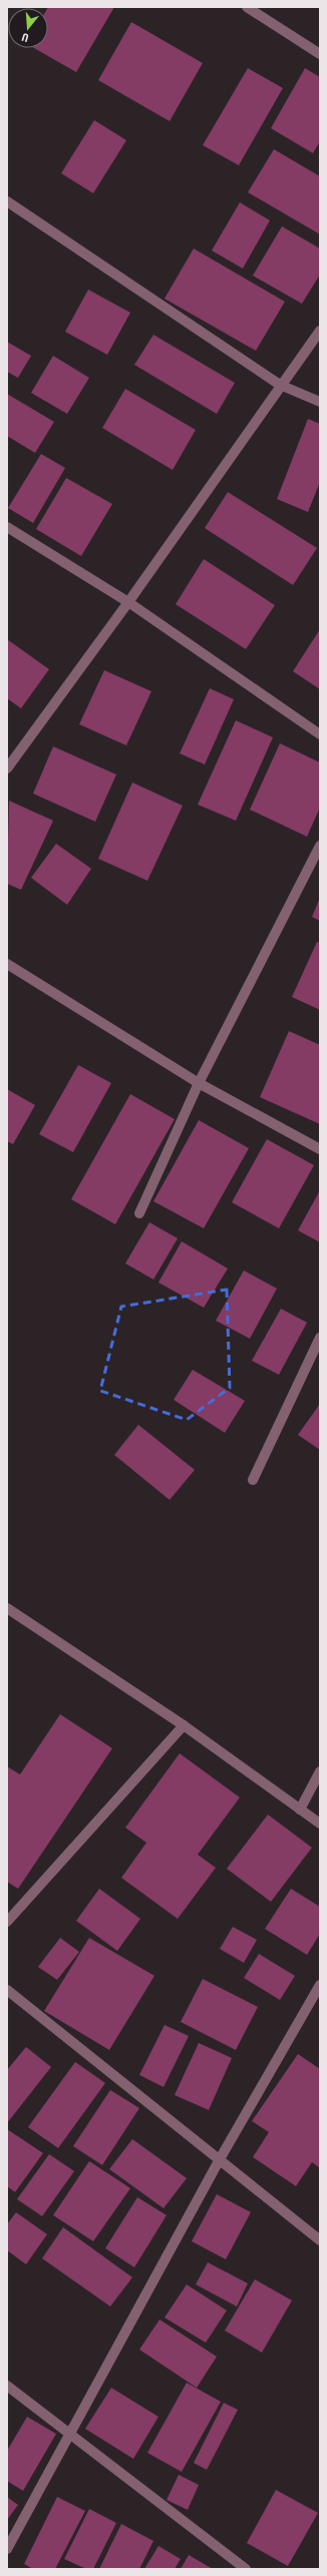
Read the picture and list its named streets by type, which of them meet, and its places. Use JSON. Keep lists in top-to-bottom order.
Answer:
{
  "north": "bottom"
}
